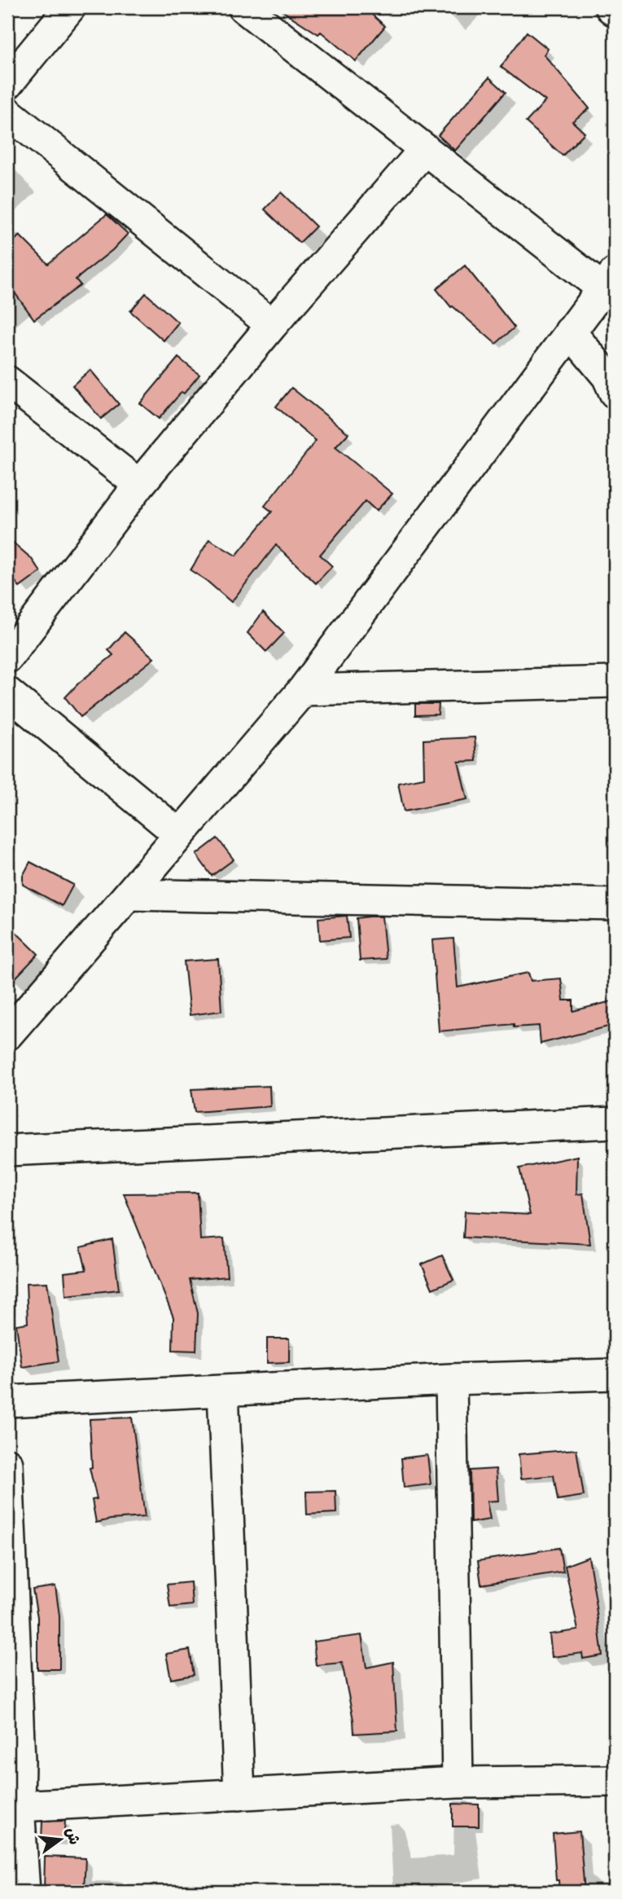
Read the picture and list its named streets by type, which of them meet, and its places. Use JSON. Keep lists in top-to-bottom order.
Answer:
{
  "north": "right"
}
